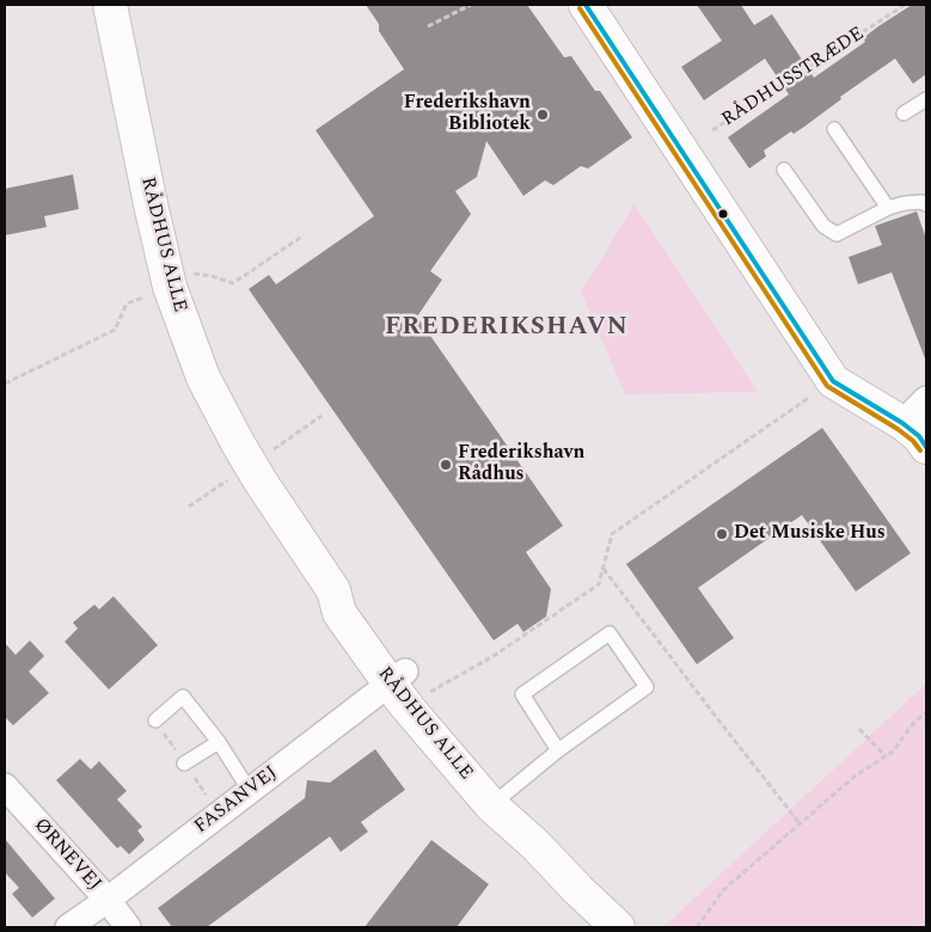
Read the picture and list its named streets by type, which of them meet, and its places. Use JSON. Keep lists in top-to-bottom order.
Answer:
{
  "streets": {
    "street": ["RÅDHUS ALLE", "FASANVEJ", "ØRNEVEJ"],
    "path": ["RÅDHUSSTRÆDE"]
  },
  "crossings": [
    ["RÅDHUS ALLE", "FASANVEJ"],
    ["FASANVEJ", "ØRNEVEJ"]
  ],
  "districts": ["FREDERIKSHAVN"],
  "places": ["Frederikshavn Bibliotek", "Frederikshavn Rådhus", "Det Musiske Hus"]
}
